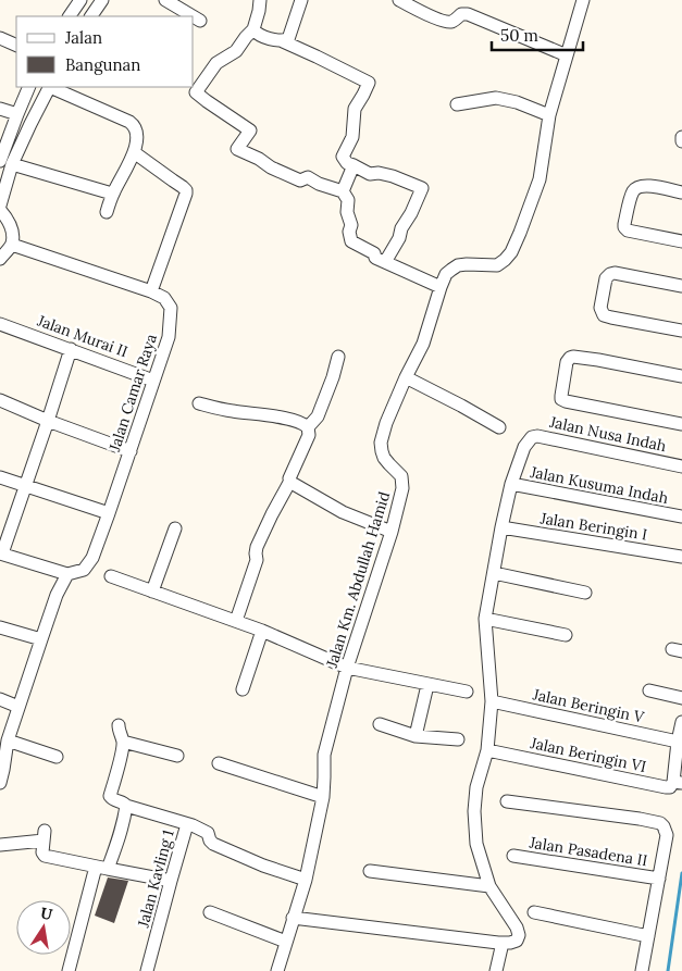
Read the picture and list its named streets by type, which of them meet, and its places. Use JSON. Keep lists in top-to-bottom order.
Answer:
{
  "streets": {
    "street": [
      "Jalan Murai II",
      "Jalan Camar Raya",
      "Jalan Nusa Indah",
      "Jalan Kusuma Indah",
      "Jalan Beringin I",
      "Jalan Km. Abdullah Hamid",
      "Jalan Beringin V",
      "Jalan Beringin VI",
      "Jalan Pasadena II",
      "Jalan Kavling 1"
    ]
  },
  "crossings": [
    ["Jalan Murai II", "Jalan Camar Raya"],
    ["Jalan Nusa Indah", "Jalan Kusuma Indah"]
  ],
  "legend": ["Jalan", "Bangunan"],
  "scale_bar": "50 m",
  "north": "top"
}
